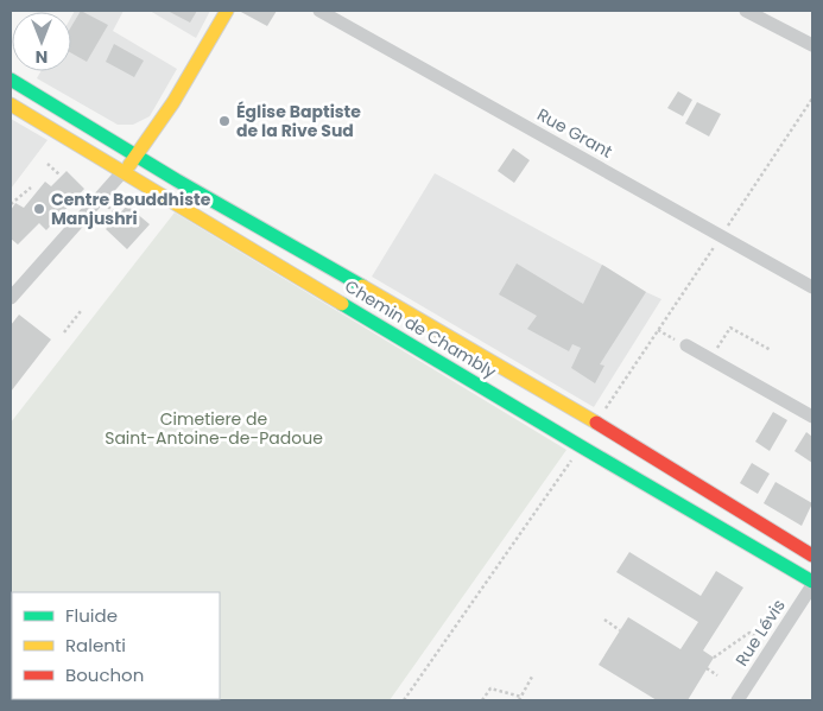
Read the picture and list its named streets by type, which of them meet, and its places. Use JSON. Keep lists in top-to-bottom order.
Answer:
{
  "streets": {
    "main road": ["Chemin de Chambly"],
    "street": ["Rue Grant", "Rue Lévis"]
  },
  "crossings": [
    ["Chemin de Chambly", "Rue Lévis"]
  ],
  "parks": ["Cimetiere de Saint-Antoine-de-Padoue"],
  "places": ["Église Baptiste de la Rive Sud", "Centre Bouddhiste Manjushri"],
  "legend": ["Fluide", "Ralenti", "Bouchon"],
  "north": "bottom"
}
